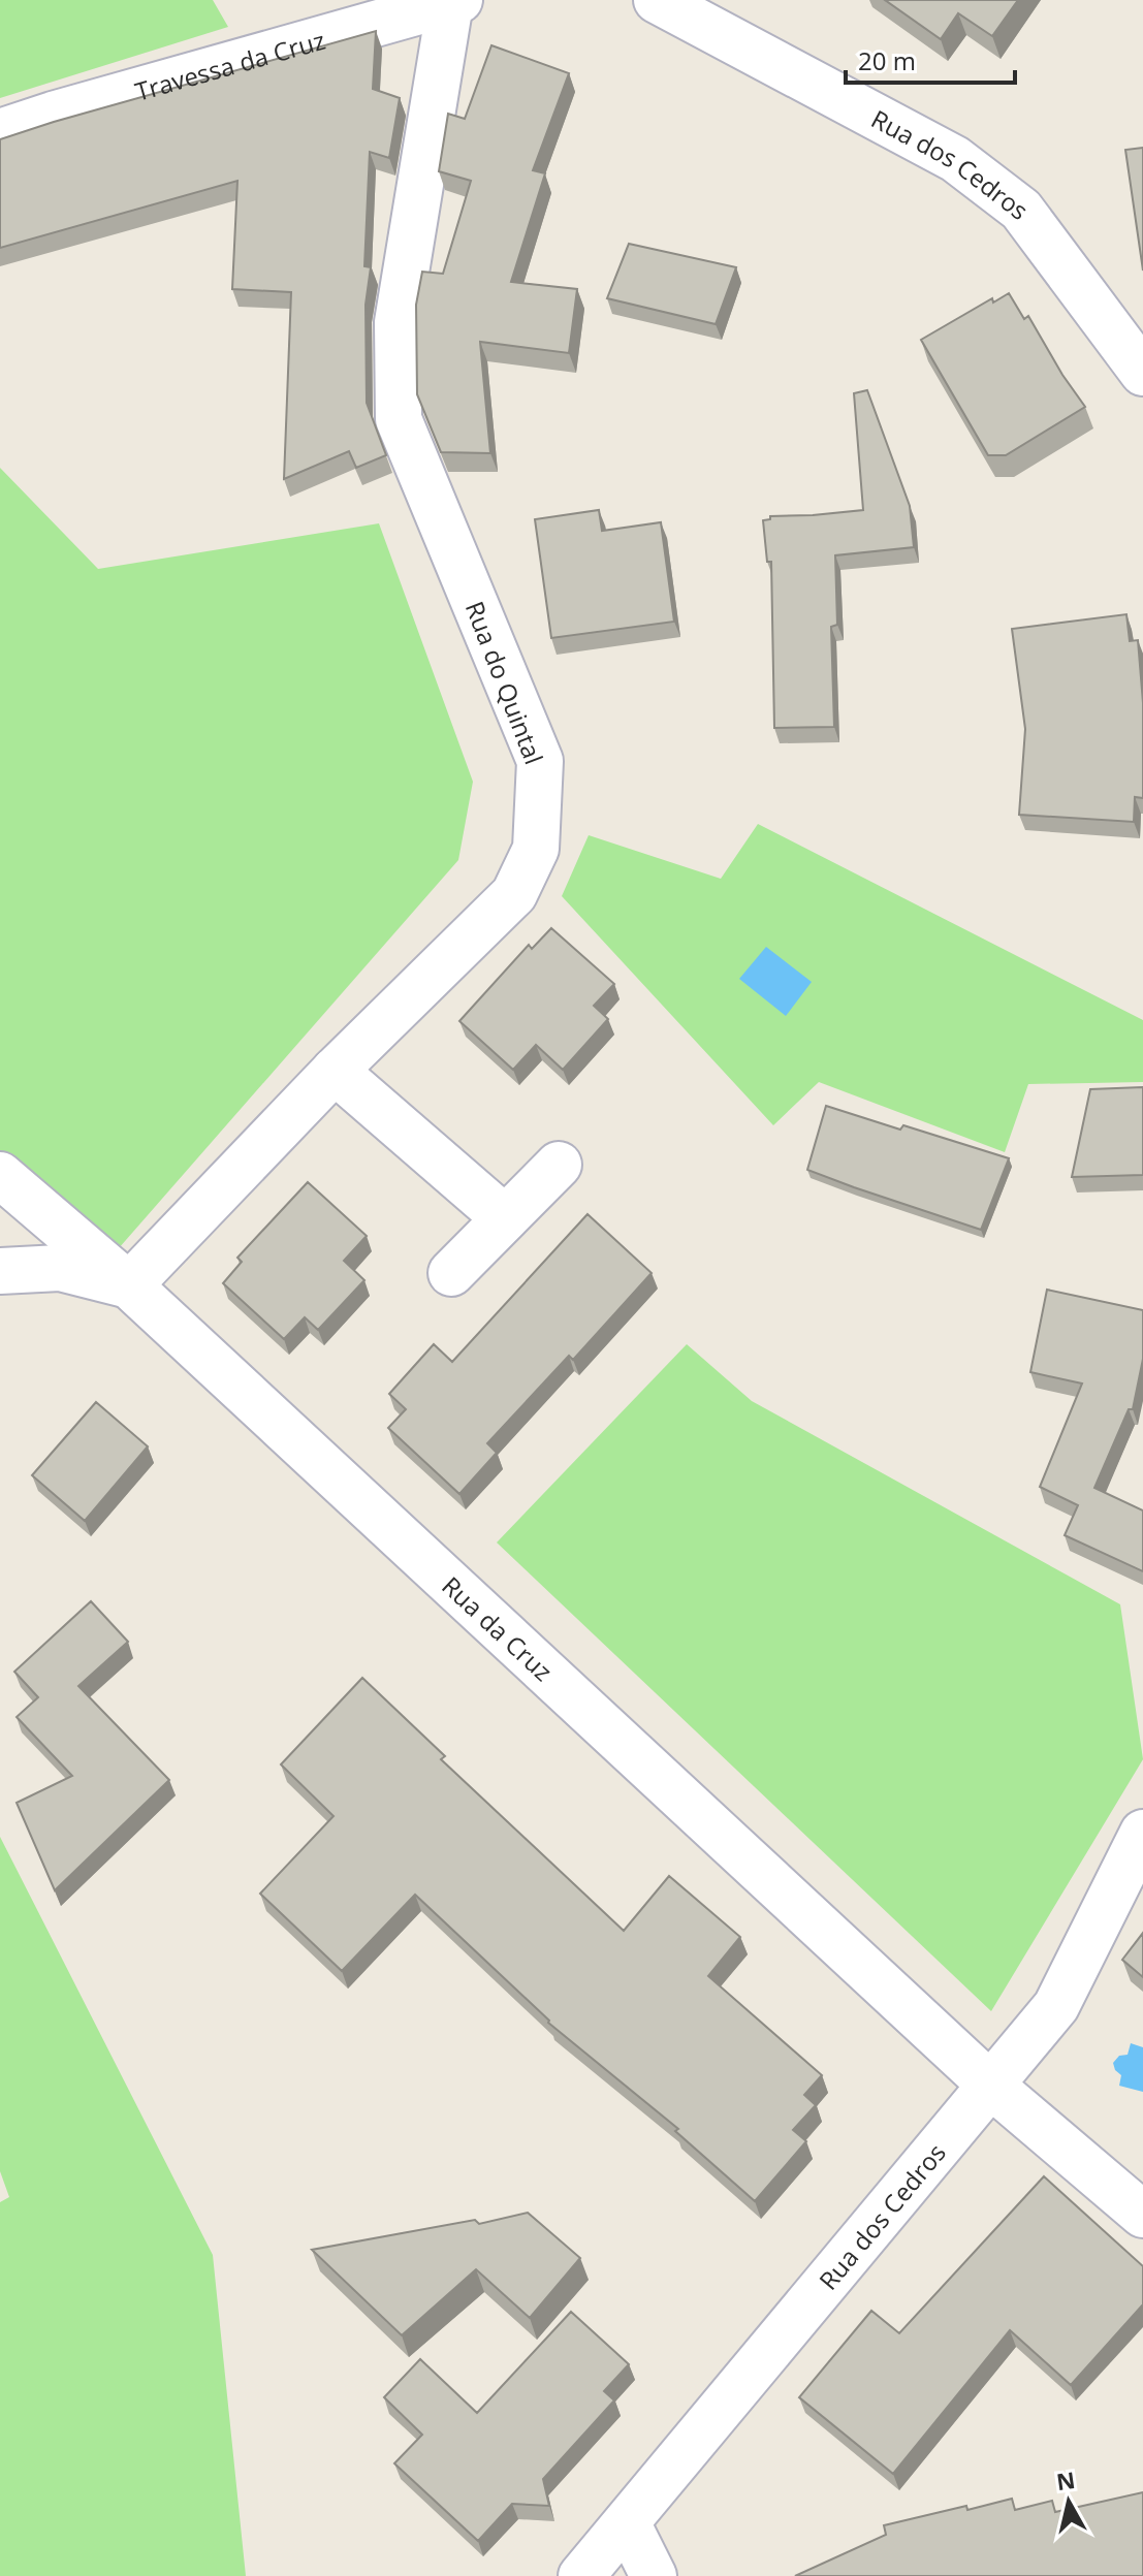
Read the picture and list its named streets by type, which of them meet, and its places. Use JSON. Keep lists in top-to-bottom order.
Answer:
{
  "streets": {
    "street": [
      "Travessa da Cruz",
      "Rua dos Cedros",
      "Rua do Quintal",
      "Rua da Cruz"
    ]
  },
  "crossings": [
    ["Travessa da Cruz", "Rua do Quintal"],
    ["Rua dos Cedros", "Rua da Cruz"],
    ["Rua do Quintal", "Rua da Cruz"]
  ],
  "scale_bar": "20 m",
  "north": "top"
}
